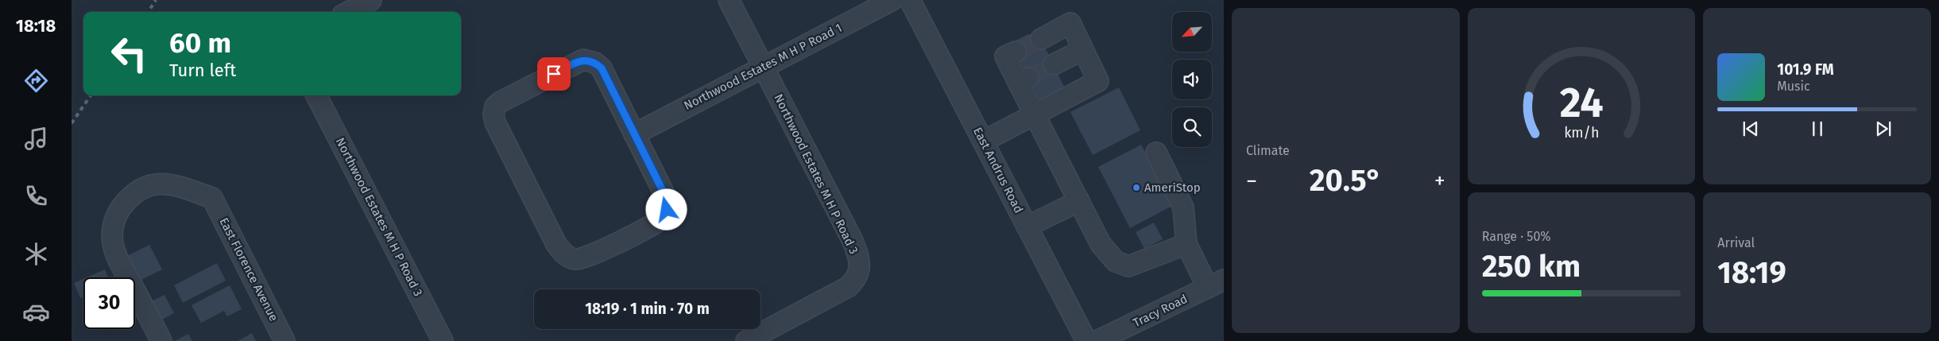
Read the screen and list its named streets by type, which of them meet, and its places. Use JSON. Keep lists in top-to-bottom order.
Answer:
{
  "streets": {
    "street": [
      "Northwood Estates M H P Road 1",
      "East Andrus Road",
      "Northwood Estates M H P Road 3",
      "East Florence Avenue",
      "Tracy Road"
    ]
  },
  "crossings": [
    ["Northwood Estates M H P Road 1", "Northwood Estates M H P Road 3"]
  ],
  "places": ["AmeriStop"],
  "north": "bottom left",
  "page": {
    "tabs": "18:18",
    "tile": [
      "Climate",
      ["Range · 50%", "250 km"],
      ["Arrival", "18:19"]
    ],
    "turn": ["60 m", "Turn left"],
    "song": ["101.9 FM", "Music"],
    "heat": ["−", "20.5°", "+"],
    "limit": "30",
    "trip": "18:19 · 1 min · 70 m",
    "gauge": ["24", "km/h"]
  }
}
